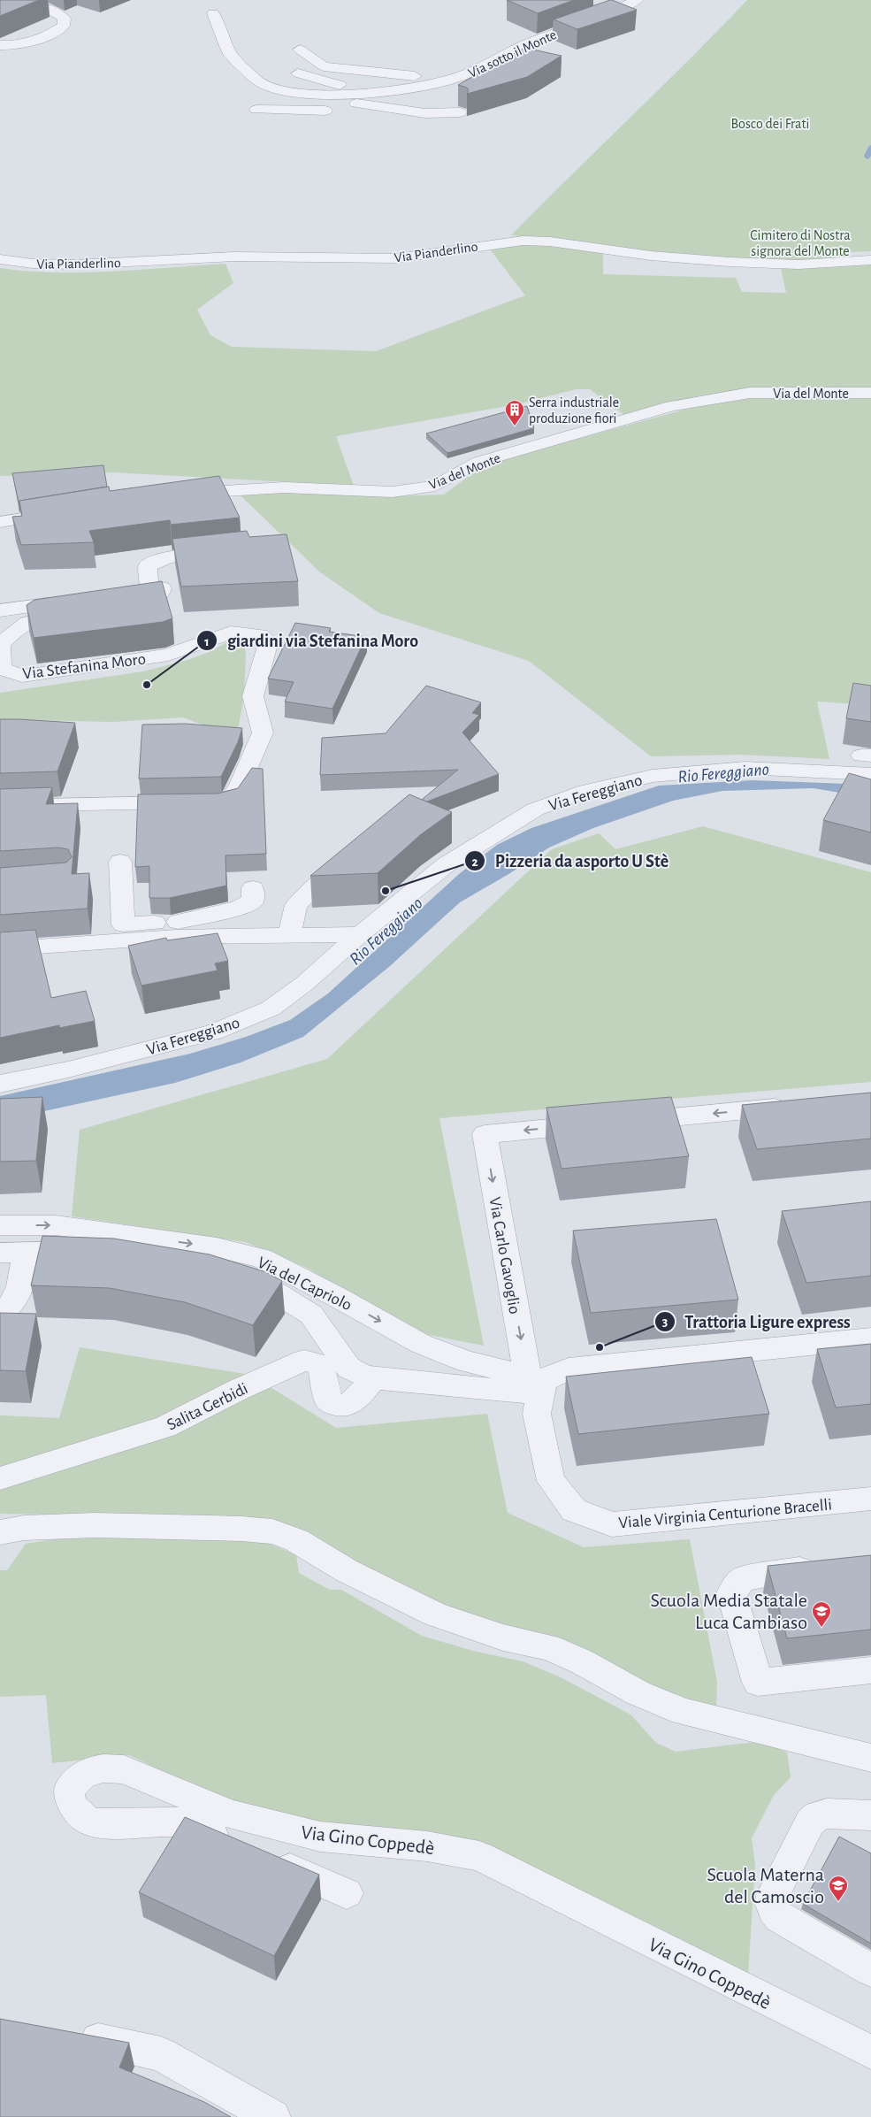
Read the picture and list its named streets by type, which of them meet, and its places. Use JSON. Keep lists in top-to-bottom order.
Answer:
{
  "streets": {
    "street": [
      "Via sotto il Monte",
      "Via Pianderlino",
      "Via del Monte",
      "Via Stefanina Moro",
      "Via Fereggiano",
      "Via Carlo Gavoglio",
      "Via del Capriolo",
      "Salita Gerbidi",
      "Viale Virginia Centurione Bracelli",
      "Via Gino Coppedè"
    ]
  },
  "crossings": [
    ["Via Carlo Gavoglio", "Via del Capriolo"],
    ["Via Carlo Gavoglio", "Viale Virginia Centurione Bracelli"],
    ["Via del Capriolo", "Salita Gerbidi"],
    ["Via del Capriolo", "Viale Virginia Centurione Bracelli"]
  ],
  "water": ["Rio Fereggiano"],
  "parks": ["Bosco dei Frati", "Cimitero di Nostra signora del Monte"],
  "places": {
    "building": ["Serra industriale produzione fiori"],
    "other": ["giardini via Stefanina Moro", "Pizzeria da asporto U Stè", "Trattoria Ligure express"],
    "school or university": ["Scuola Media Statale Luca Cambiaso", "Scuola Materna del Camoscio"]
  }
}
